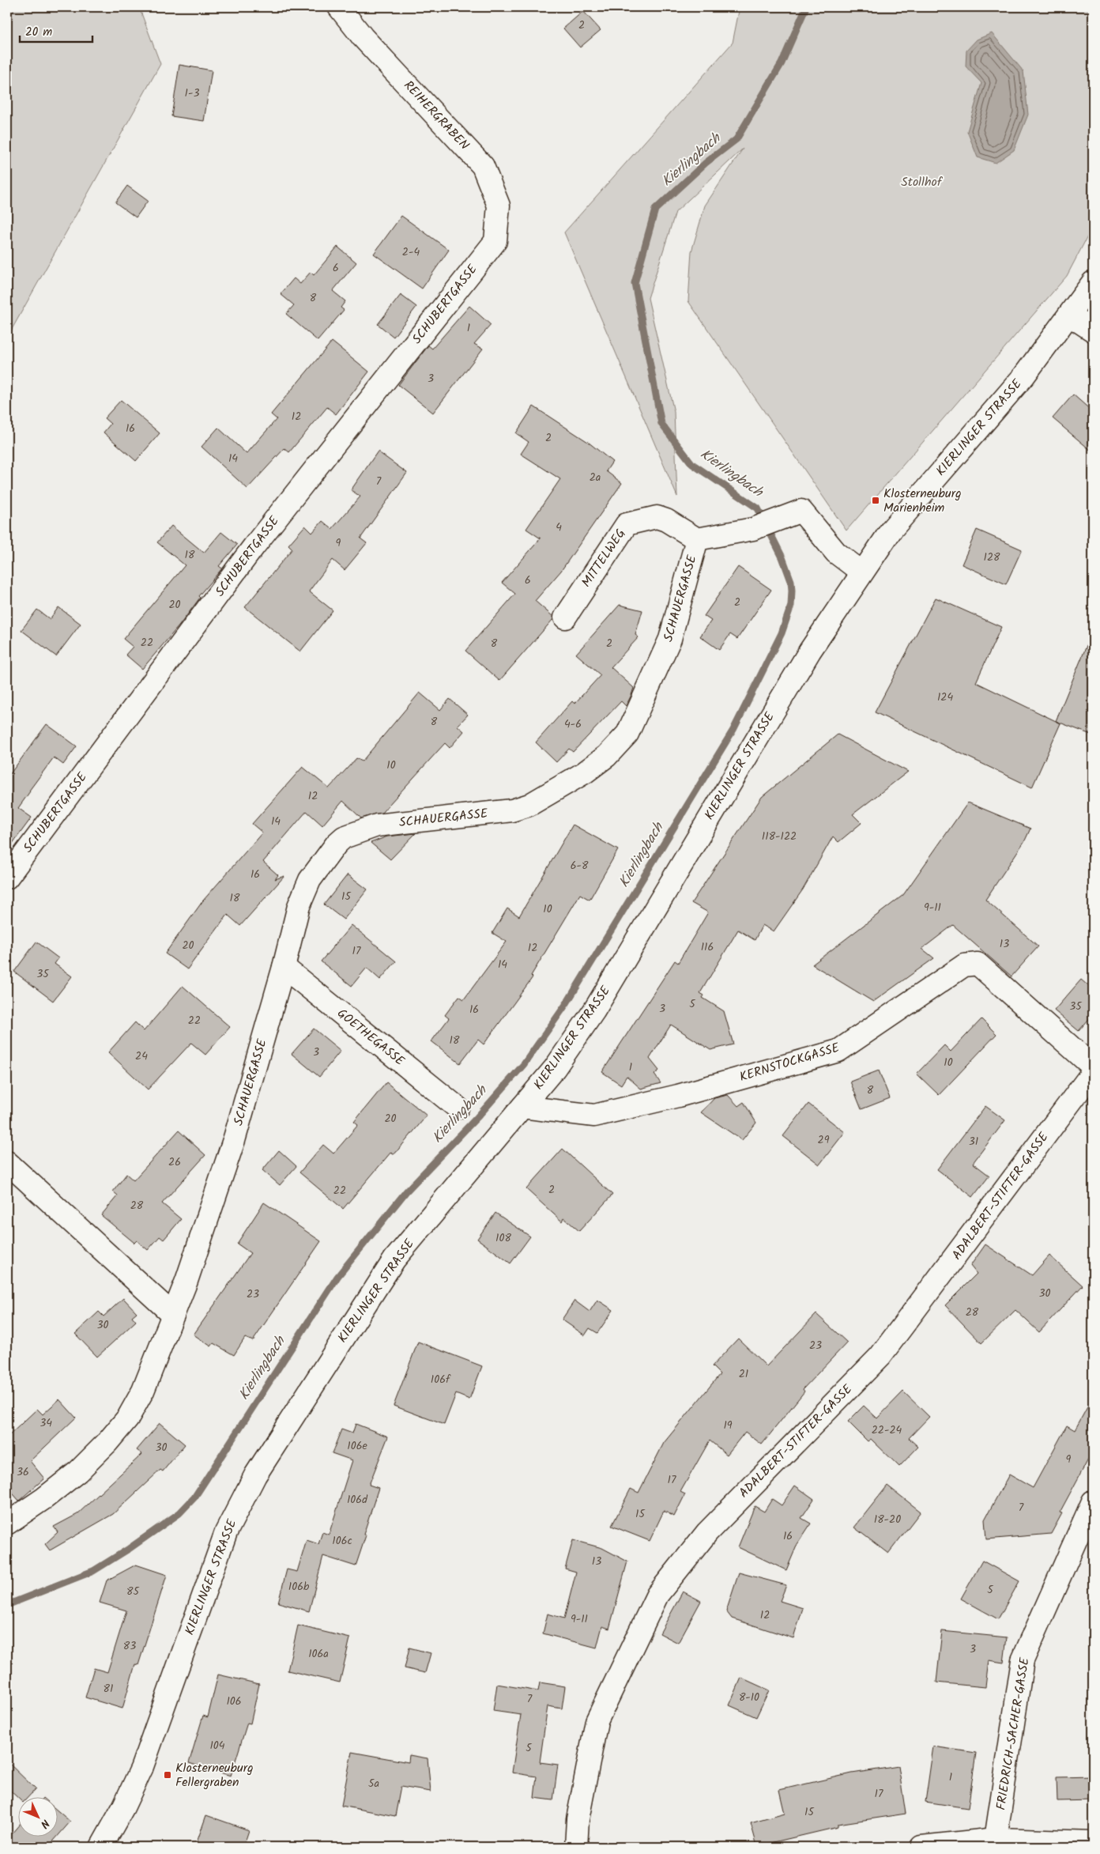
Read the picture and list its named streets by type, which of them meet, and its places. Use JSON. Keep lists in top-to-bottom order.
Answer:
{
  "streets": {
    "street": [
      "REIHERGRABEN",
      "SCHUBERTGASSE",
      "KIERLINGER STRASSE",
      "MITTELWEG",
      "SCHAUERGASSE",
      "GOETHEGASSE",
      "KERNSTOCKGASSE",
      "ADALBERT-STIFTER-GASSE",
      "FRIEDRICH-SACHER-GASSE"
    ]
  },
  "crossings": [
    ["REIHERGRABEN", "SCHUBERTGASSE"],
    ["KIERLINGER STRASSE", "SCHAUERGASSE"],
    ["KIERLINGER STRASSE", "KERNSTOCKGASSE"],
    ["MITTELWEG", "SCHAUERGASSE"],
    ["SCHAUERGASSE", "GOETHEGASSE"]
  ],
  "water": ["Kierlingbach"],
  "parks": ["Stollhof"],
  "places": {
    "transit": ["Klosterneuburg Marienheim", "Klosterneuburg Fellergraben"]
  },
  "house_numbers": [
    "2",
    "1-3",
    "2-4",
    "6",
    "8",
    "1",
    "3",
    "12",
    "16",
    "2",
    "14",
    "2a",
    "7",
    "4",
    "9",
    "18",
    "128",
    "6",
    "2",
    "20",
    "22",
    "8",
    "2",
    "124",
    "8",
    "4-6",
    "10",
    "12",
    "14",
    "118-122",
    "6-8",
    "16",
    "15",
    "18",
    "9-11",
    "10",
    "13",
    "20",
    "116",
    "12",
    "17",
    "14",
    "35",
    "5",
    "35",
    "3",
    "16",
    "22",
    "18",
    "3",
    "24",
    "10",
    "1",
    "8",
    "20",
    "29",
    "31",
    "26",
    "2",
    "22",
    "28",
    "108",
    "30",
    "23",
    "28",
    "30",
    "23",
    "21",
    "106f",
    "34",
    "19",
    "22-24",
    "106e",
    "30",
    "9",
    "36",
    "17",
    "106d",
    "7",
    "15",
    "18-20",
    "16",
    "106c",
    "13",
    "106b",
    "5",
    "85",
    "12",
    "9-11",
    "83",
    "3",
    "106a",
    "81",
    "8-10",
    "7",
    "106",
    "104",
    "5",
    "1",
    "5a",
    "17",
    "15"
  ],
  "scale_bar": "20 m",
  "north": "bottom right"
}
